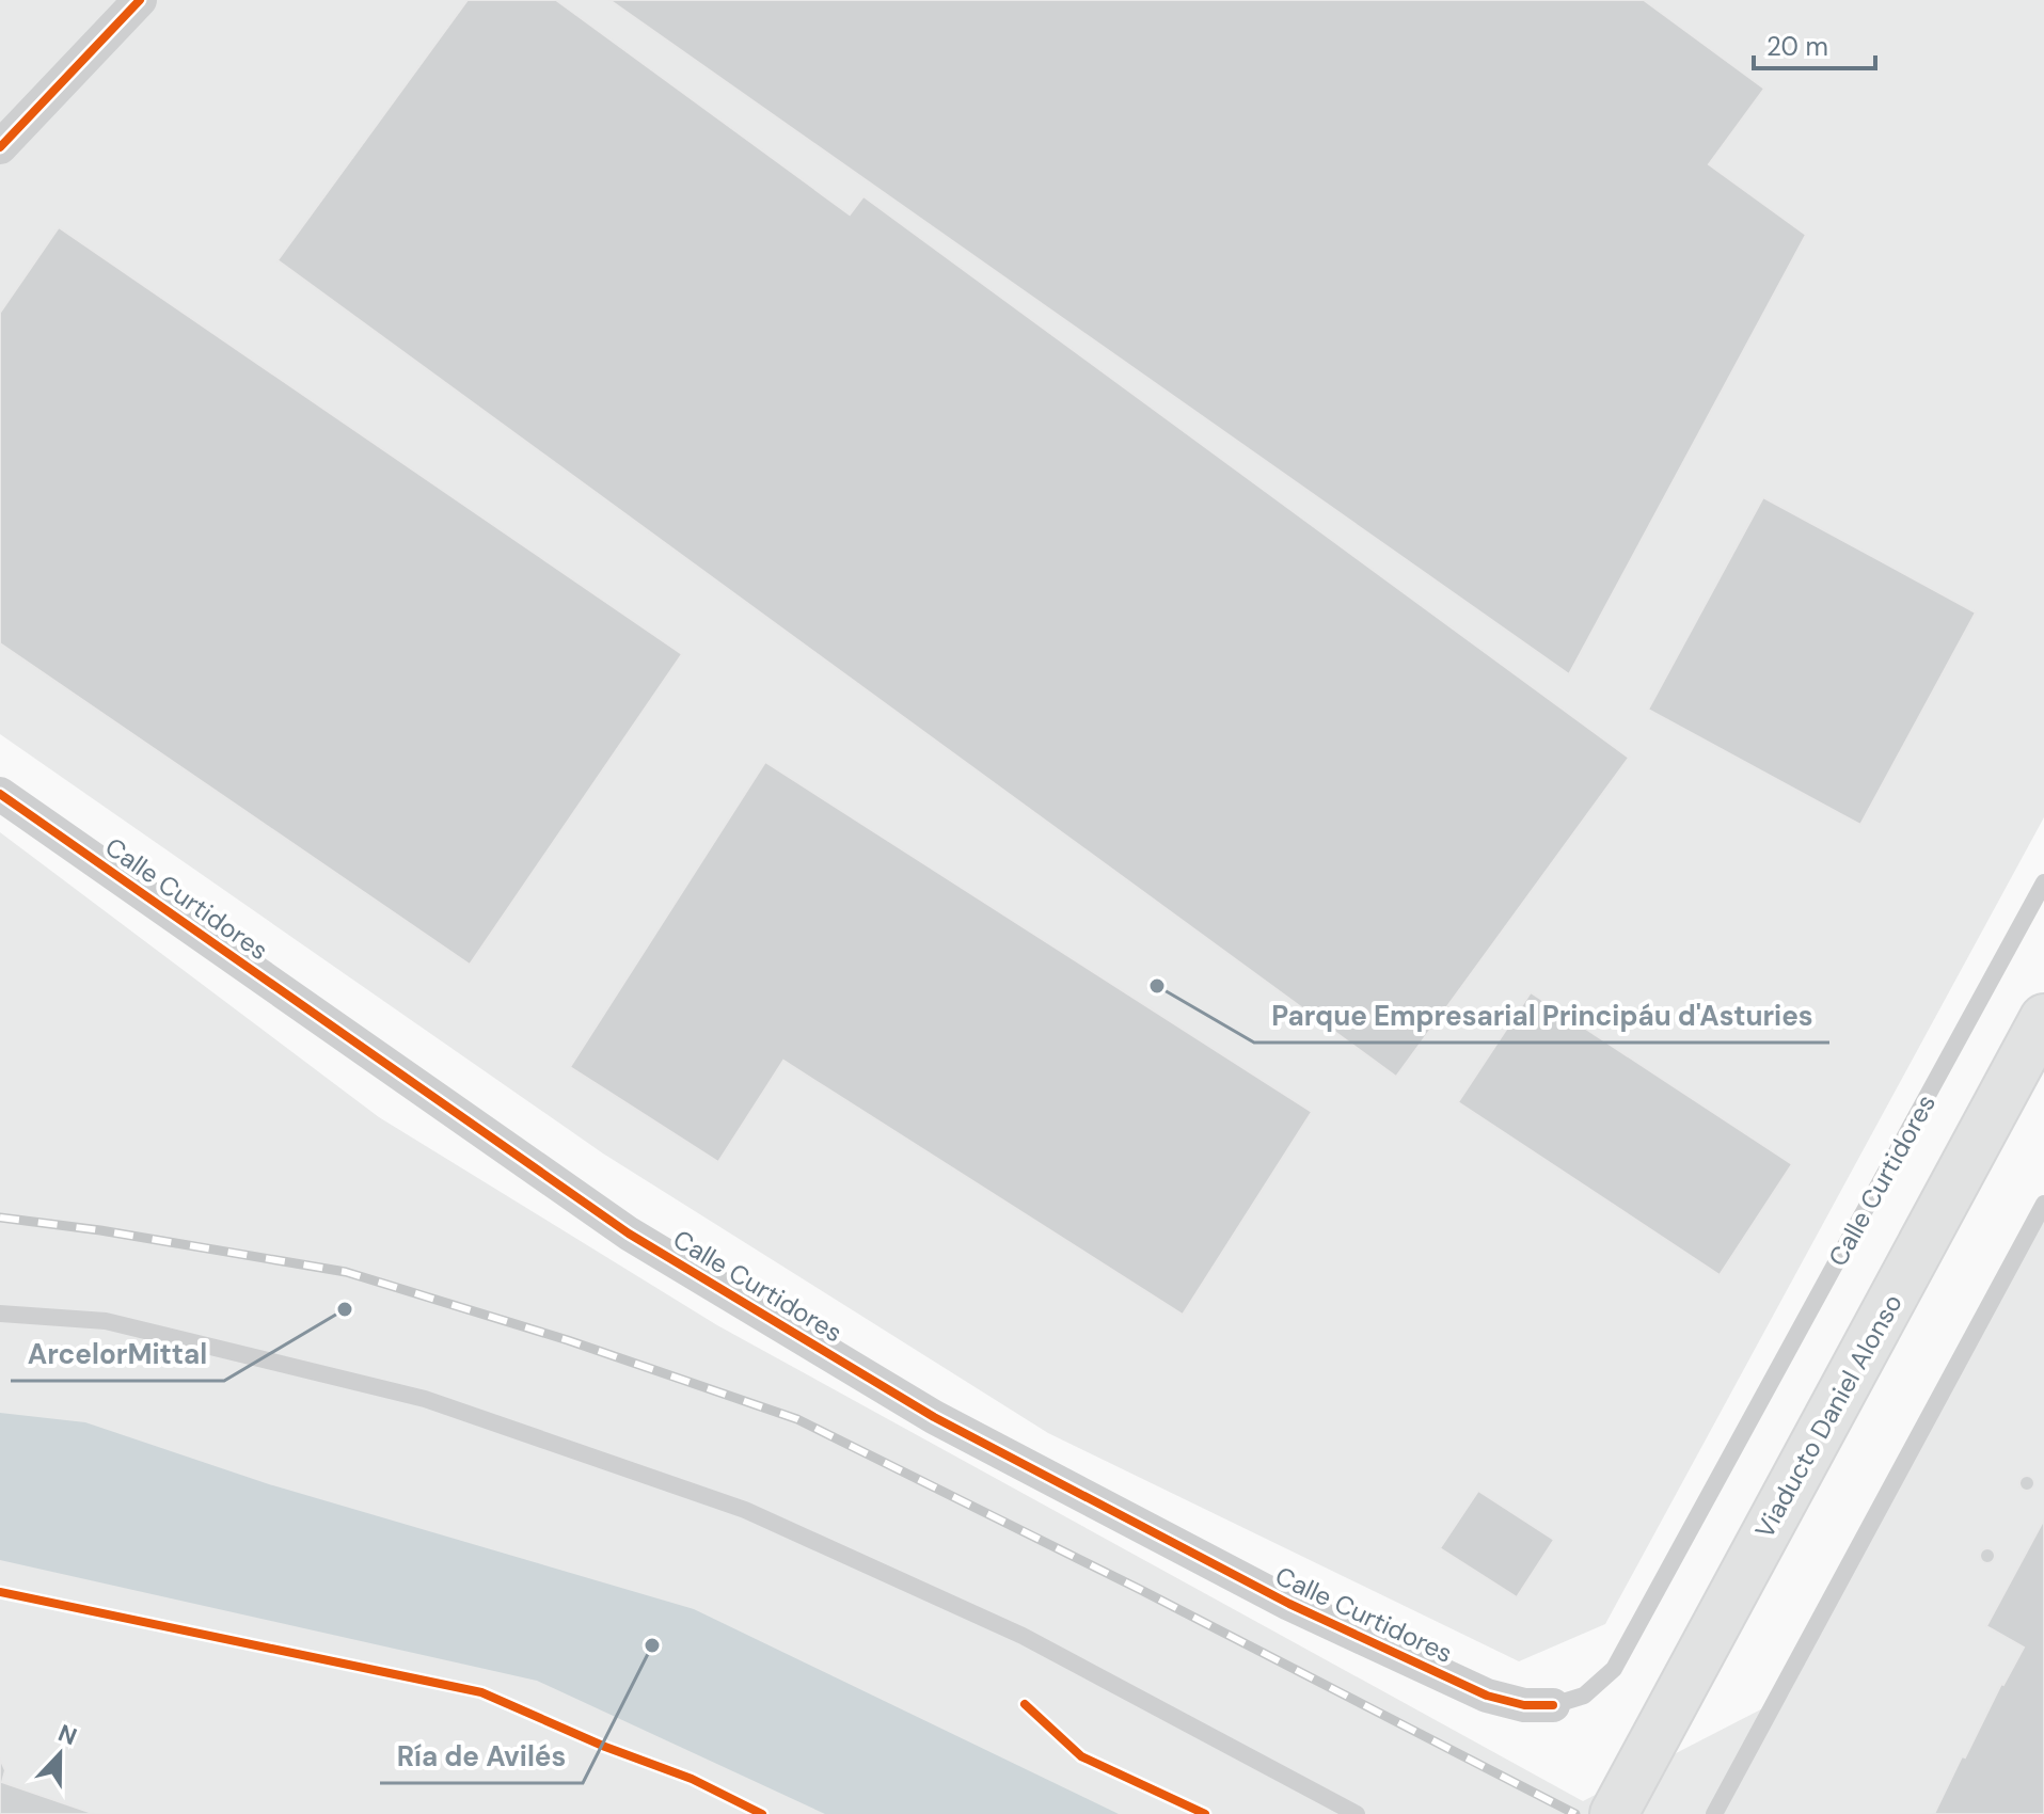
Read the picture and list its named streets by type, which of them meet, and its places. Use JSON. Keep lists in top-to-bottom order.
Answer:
{
  "streets": {
    "main road": ["Viaducto Daniel Alonso"],
    "street": ["Calle Curtidores"]
  },
  "places": ["Parque Empresarial Principáu d'Asturies", "ArcelorMittal", "Ría de Avilés"],
  "scale_bar": "20 m",
  "north": "top"
}
